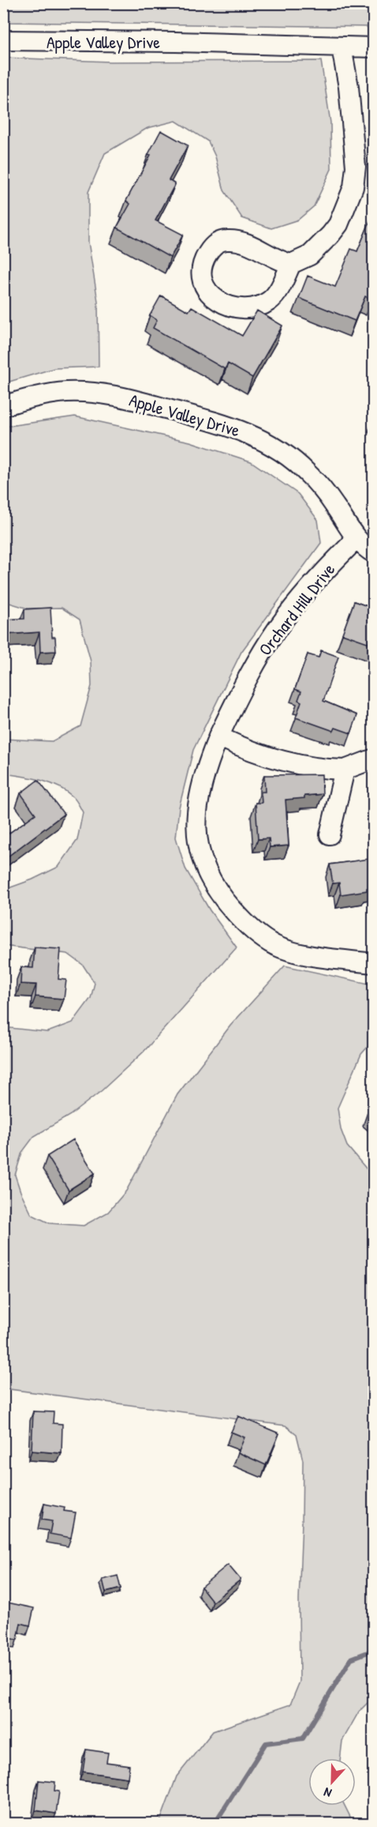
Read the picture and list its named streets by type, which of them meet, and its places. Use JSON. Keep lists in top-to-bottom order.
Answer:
{
  "streets": {
    "street": ["Apple Valley Drive", "Orchard Hill Drive"]
  },
  "crossings": [
    ["Apple Valley Drive", "Orchard Hill Drive"]
  ],
  "north": "bottom"
}
